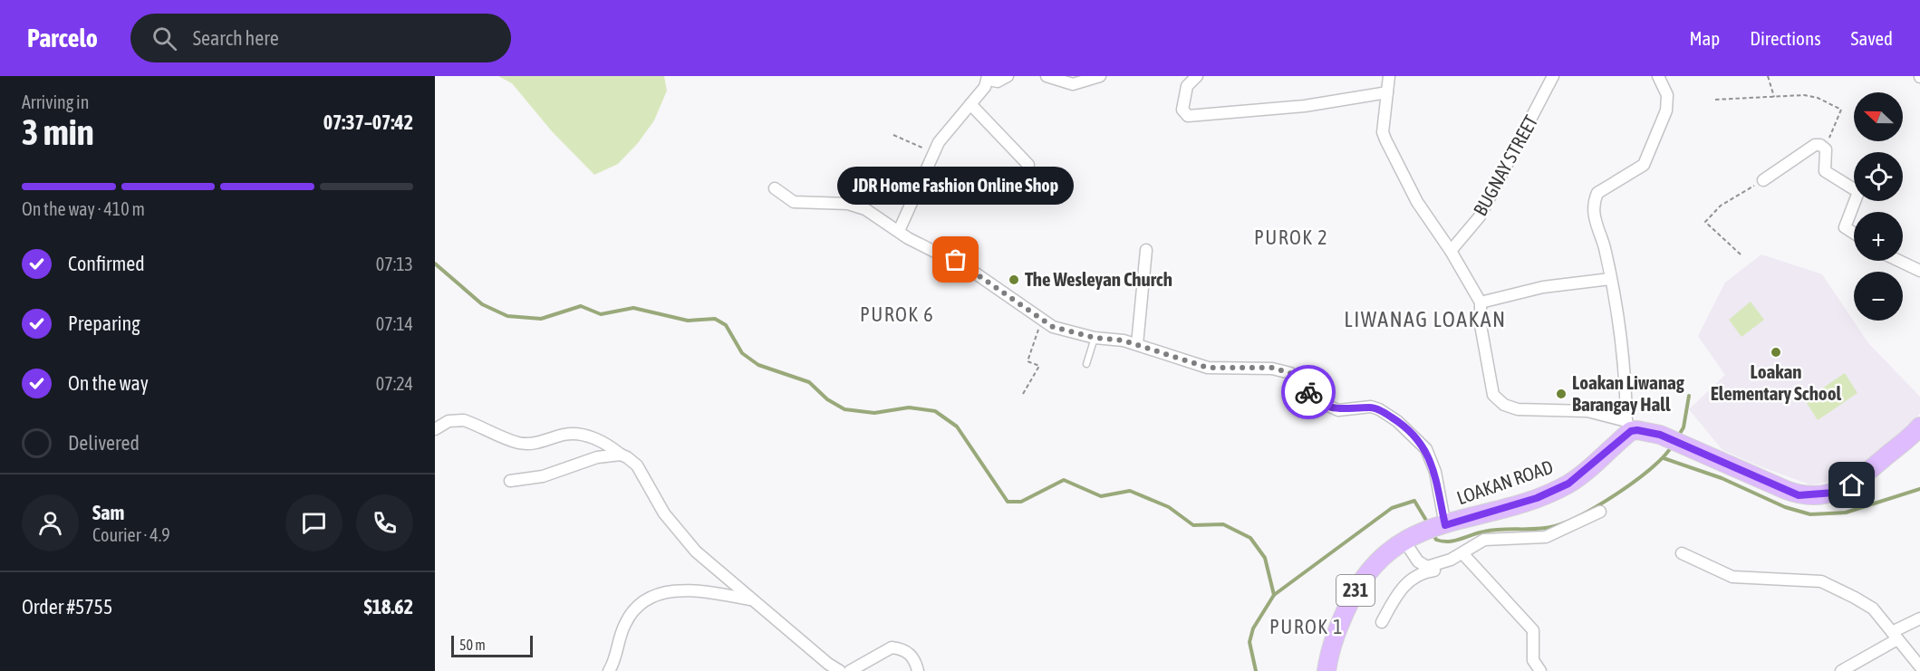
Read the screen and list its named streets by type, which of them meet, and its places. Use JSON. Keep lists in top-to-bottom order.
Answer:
{
  "streets": {
    "main road": ["LOAKAN ROAD", "231"],
    "street": ["BUGNAY STREET"]
  },
  "districts": [
    "PUROK 2",
    "PUROK 6",
    "LIWANAG LOAKAN",
    "PUROK 1"
  ],
  "places": [
    "JDR Home Fashion Online Shop",
    "The Wesleyan Church",
    "Loakan Elementary School",
    "Loakan Liwanag Barangay Hall"
  ],
  "scale_bar": "50 m",
  "north": "left",
  "page": {
    "header": "Parcelo",
    "search": "Search here",
    "nav": ["Map", "Directions", "Saved"],
    "heading": ["3 min", "Arriving in", "07:37–07:42"],
    "panel": [
      "Sam",
      "Courier · 4.9",
      "Order #5755",
      "$18.62"
    ],
    "map_buttons": ["+", "−"],
    "bubble": "JDR Home Fashion Online Shop",
    "bar": "On the way · 410 m",
    "list": [
      ["Confirmed", "07:13"],
      ["Preparing", "07:14"],
      ["On the way", "07:24"],
      "Delivered"
    ],
    "scale": "50 m"
  }
}
